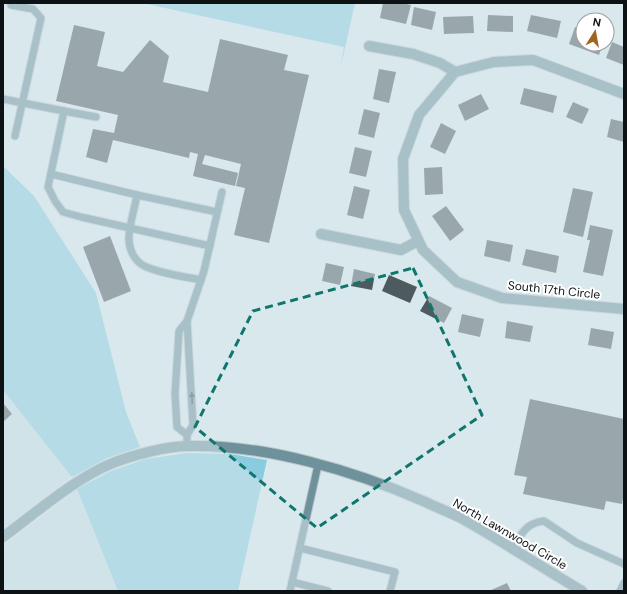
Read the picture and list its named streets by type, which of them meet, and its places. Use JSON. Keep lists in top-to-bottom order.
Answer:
{
  "streets": {
    "street": ["South 17th Circle", "North Lawnwood Circle"]
  },
  "north": "top"
}
